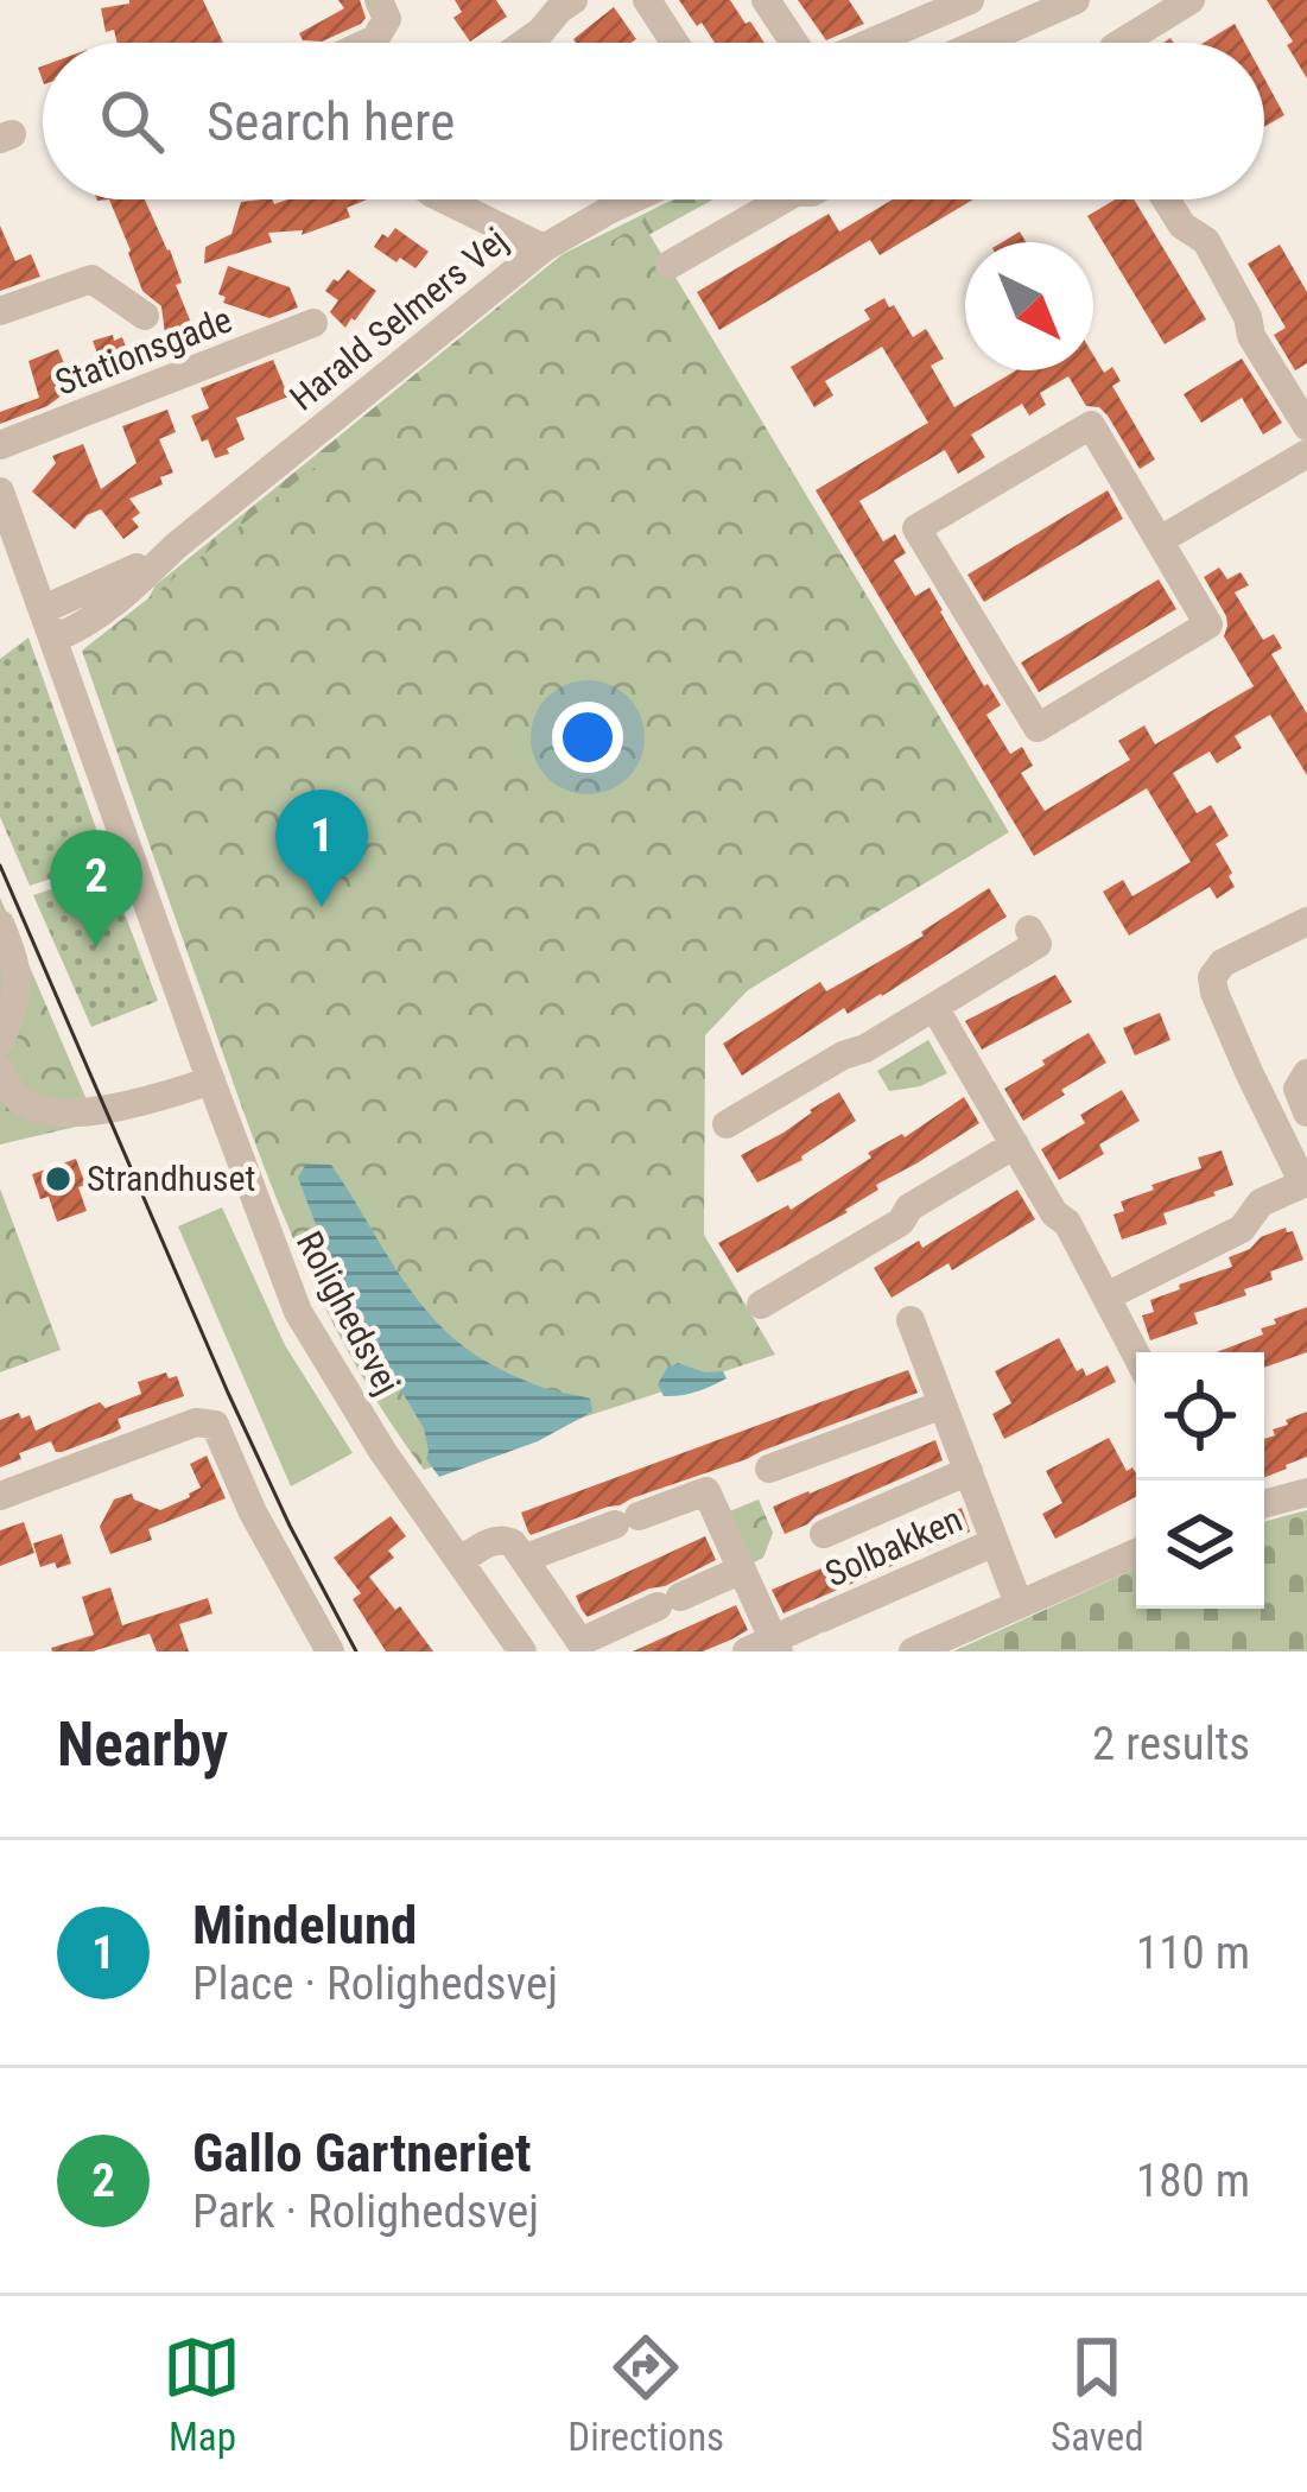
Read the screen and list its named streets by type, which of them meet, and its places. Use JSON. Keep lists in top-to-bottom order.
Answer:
{
  "streets": {
    "street": [
      "Harald Selmers Vej",
      "Stationsgade",
      "Rolighedsvej",
      "Solbakken"
    ]
  },
  "crossings": [
    ["Harald Selmers Vej", "Rolighedsvej"]
  ],
  "places": ["Strandhuset"],
  "north": "bottom right",
  "page": {
    "search": "Search here",
    "pins": ["1", "2"],
    "heading": ["Nearby", "2 results"],
    "list": [
      {
        "mark": "1",
        "name": "Mindelund",
        "note": "Place · Rolighedsvej",
        "value": "110 m"
      },
      {
        "mark": "2",
        "name": "Gallo Gartneriet",
        "note": "Park · Rolighedsvej",
        "value": "180 m"
      }
    ],
    "nav": ["Map", "Directions", "Saved"]
  }
}
